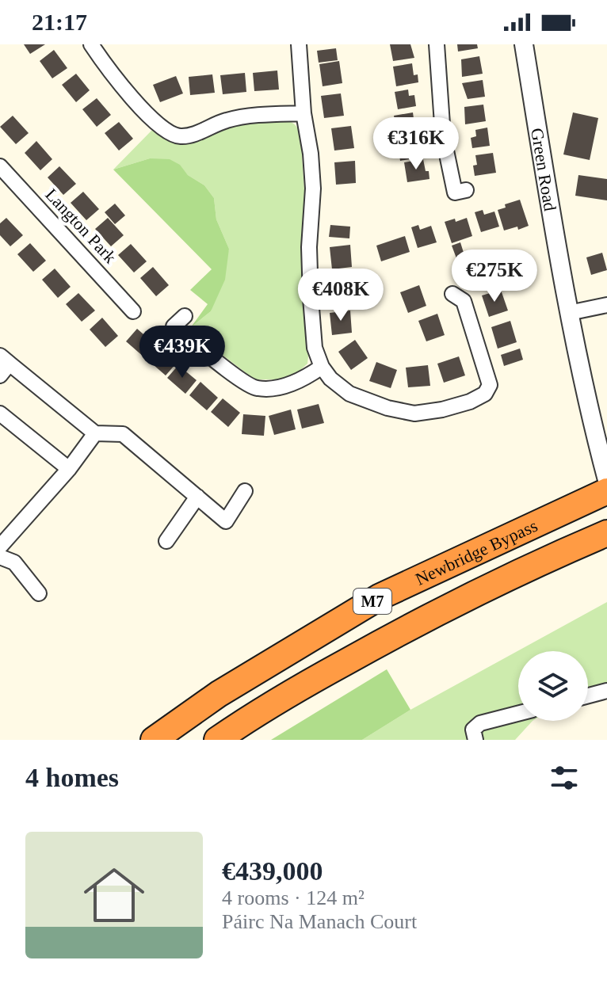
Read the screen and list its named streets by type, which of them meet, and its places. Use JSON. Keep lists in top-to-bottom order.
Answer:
{
  "streets": {
    "highway": ["Newbridge Bypass", "M7"],
    "street": ["Green Road", "Langton Park"]
  },
  "page": {
    "status": "21:17",
    "price": [
      "€316K",
      "€275K",
      "€408K",
      "€439K"
    ],
    "heading": "4 homes",
    "list": [
      {
        "name": "€439,000",
        "note": "4 rooms · 124 m² · Páirc Na Manach Court"
      }
    ]
  }
}
